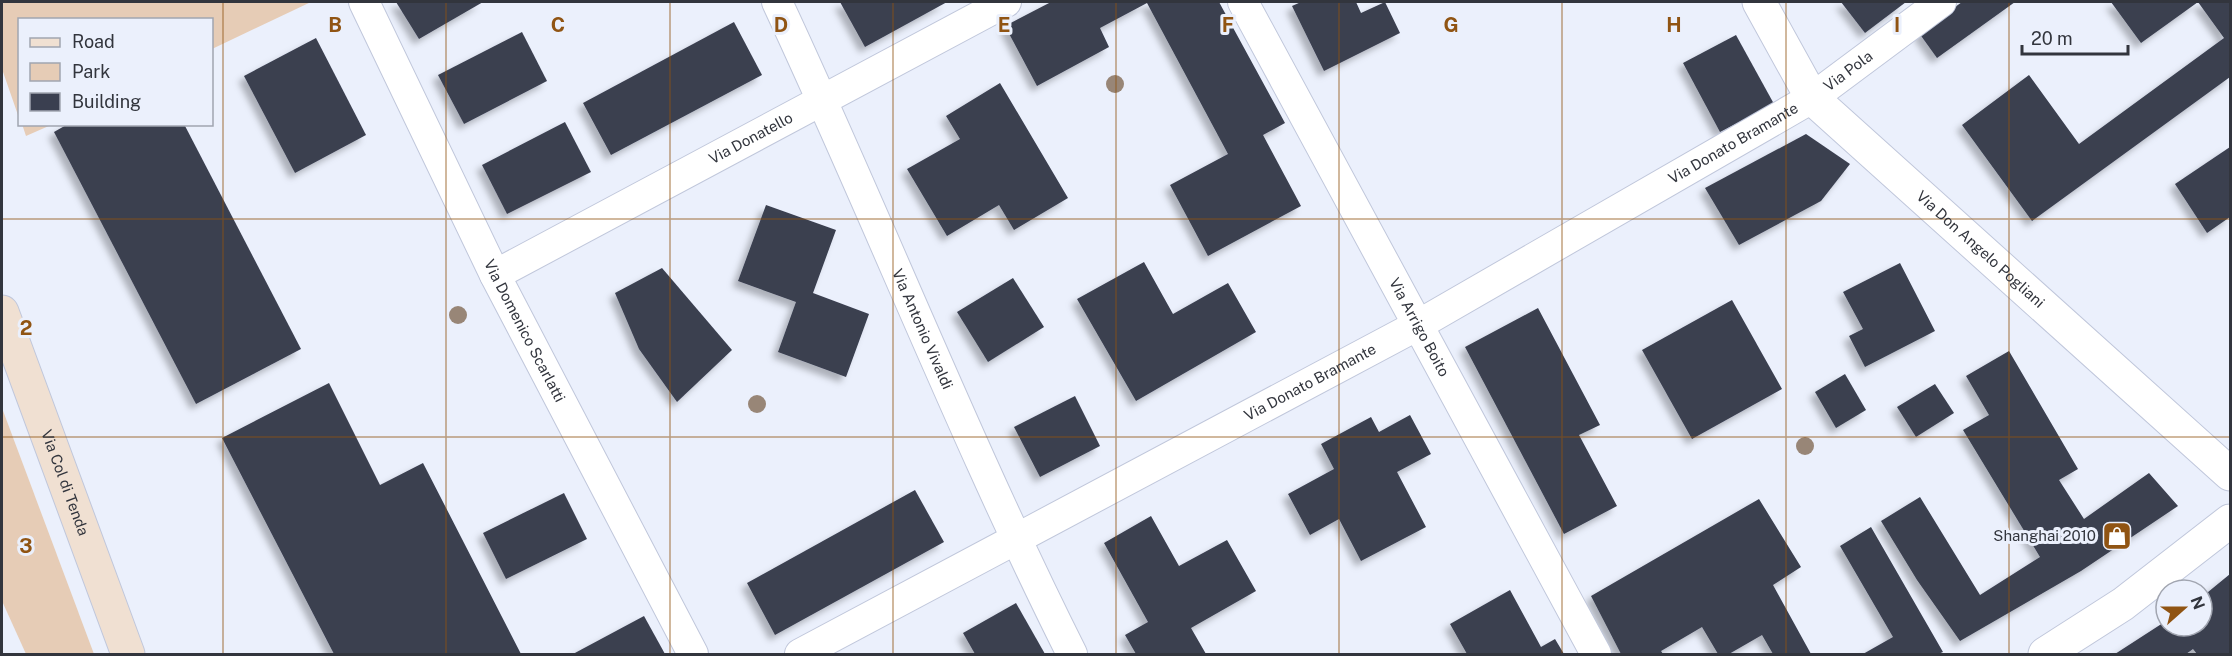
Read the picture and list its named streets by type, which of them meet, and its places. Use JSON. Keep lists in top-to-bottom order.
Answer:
{
  "streets": {
    "main road": ["Via Col di Tenda"],
    "street": [
      "Via Pola",
      "Via Donatello",
      "Via Donato Bramante",
      "Via Don Angelo Pogliani",
      "Via Arrigo Boito",
      "Via Antonio Vivaldi",
      "Via Domenico Scarlatti"
    ]
  },
  "crossings": [
    ["Via Pola", "Via Donato Bramante"],
    ["Via Pola", "Via Don Angelo Pogliani"],
    ["Via Donatello", "Via Antonio Vivaldi"],
    ["Via Donatello", "Via Domenico Scarlatti"],
    ["Via Donato Bramante", "Via Don Angelo Pogliani"],
    ["Via Donato Bramante", "Via Arrigo Boito"],
    ["Via Donato Bramante", "Via Antonio Vivaldi"]
  ],
  "places": {
    "shop": ["Shanghai 2010"]
  },
  "legend": ["Road", "Park", "Building"],
  "scale_bar": "20 m",
  "north": "right",
  "grid": {
    "columns": [
      "B",
      "C",
      "D",
      "E",
      "F",
      "G",
      "H",
      "I"
    ],
    "rows": ["2", "3"]
  }
}
